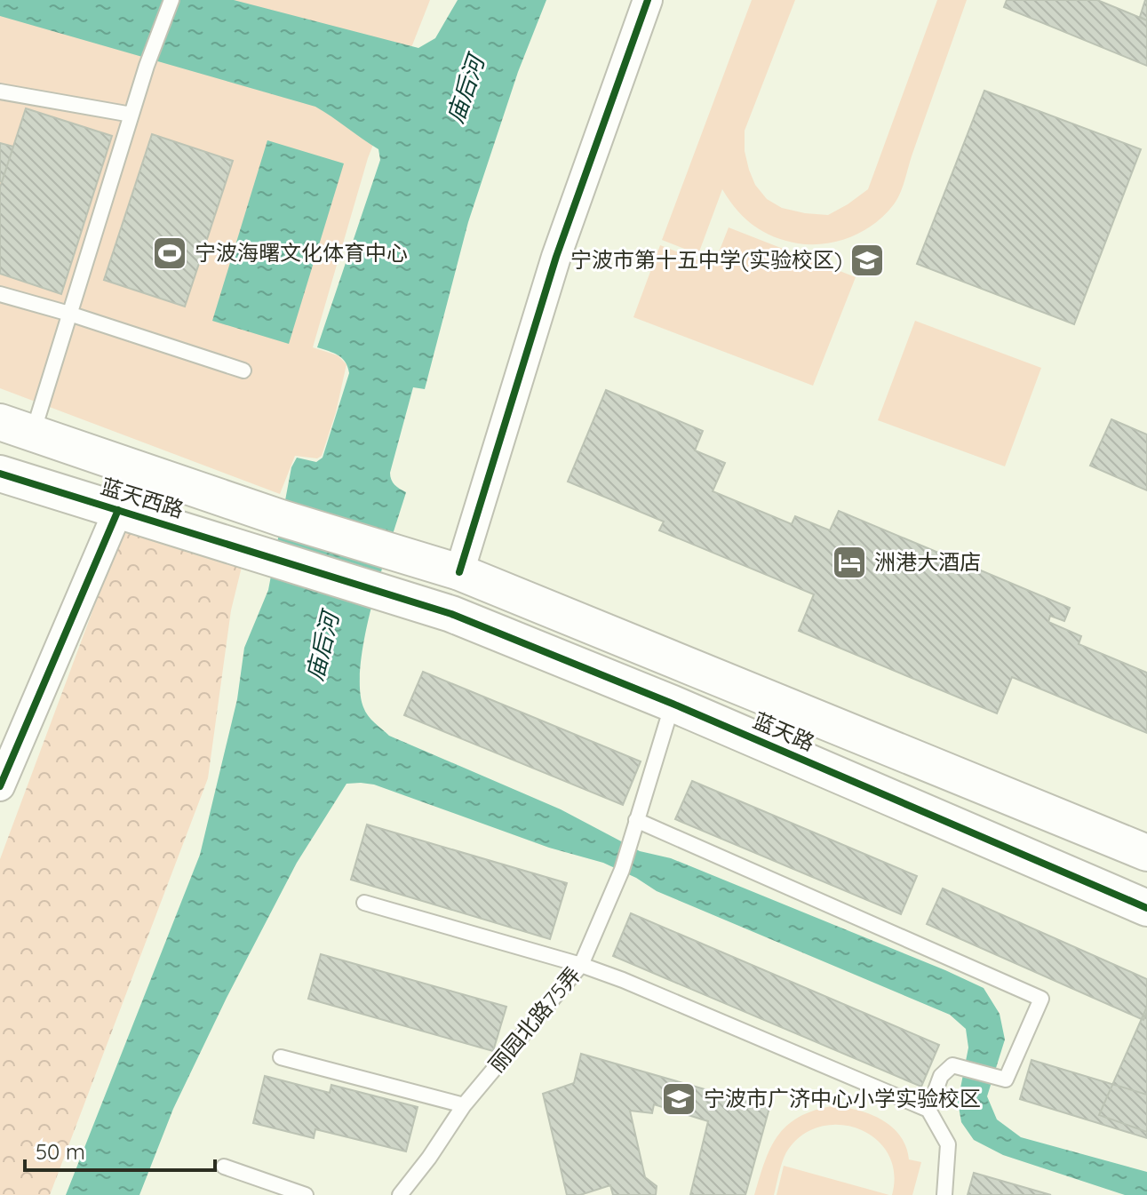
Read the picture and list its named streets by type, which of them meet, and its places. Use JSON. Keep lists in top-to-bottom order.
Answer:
{
  "streets": {
    "street": ["蓝天西路", "蓝天路"],
    "lane": ["丽园北路75弄"]
  },
  "crossings": [
    ["蓝天西路", "蓝天路"],
    ["蓝天路", "丽园北路75弄"]
  ],
  "water": ["庙后河"],
  "places": {
    "sports": ["宁波海曙文化体育中心"],
    "school or university": ["宁波市第十五中学(实验校区)", "宁波市广济中心小学实验校区"],
    "hotel": ["洲港大酒店"]
  },
  "scale_bar": "50 m"
}
